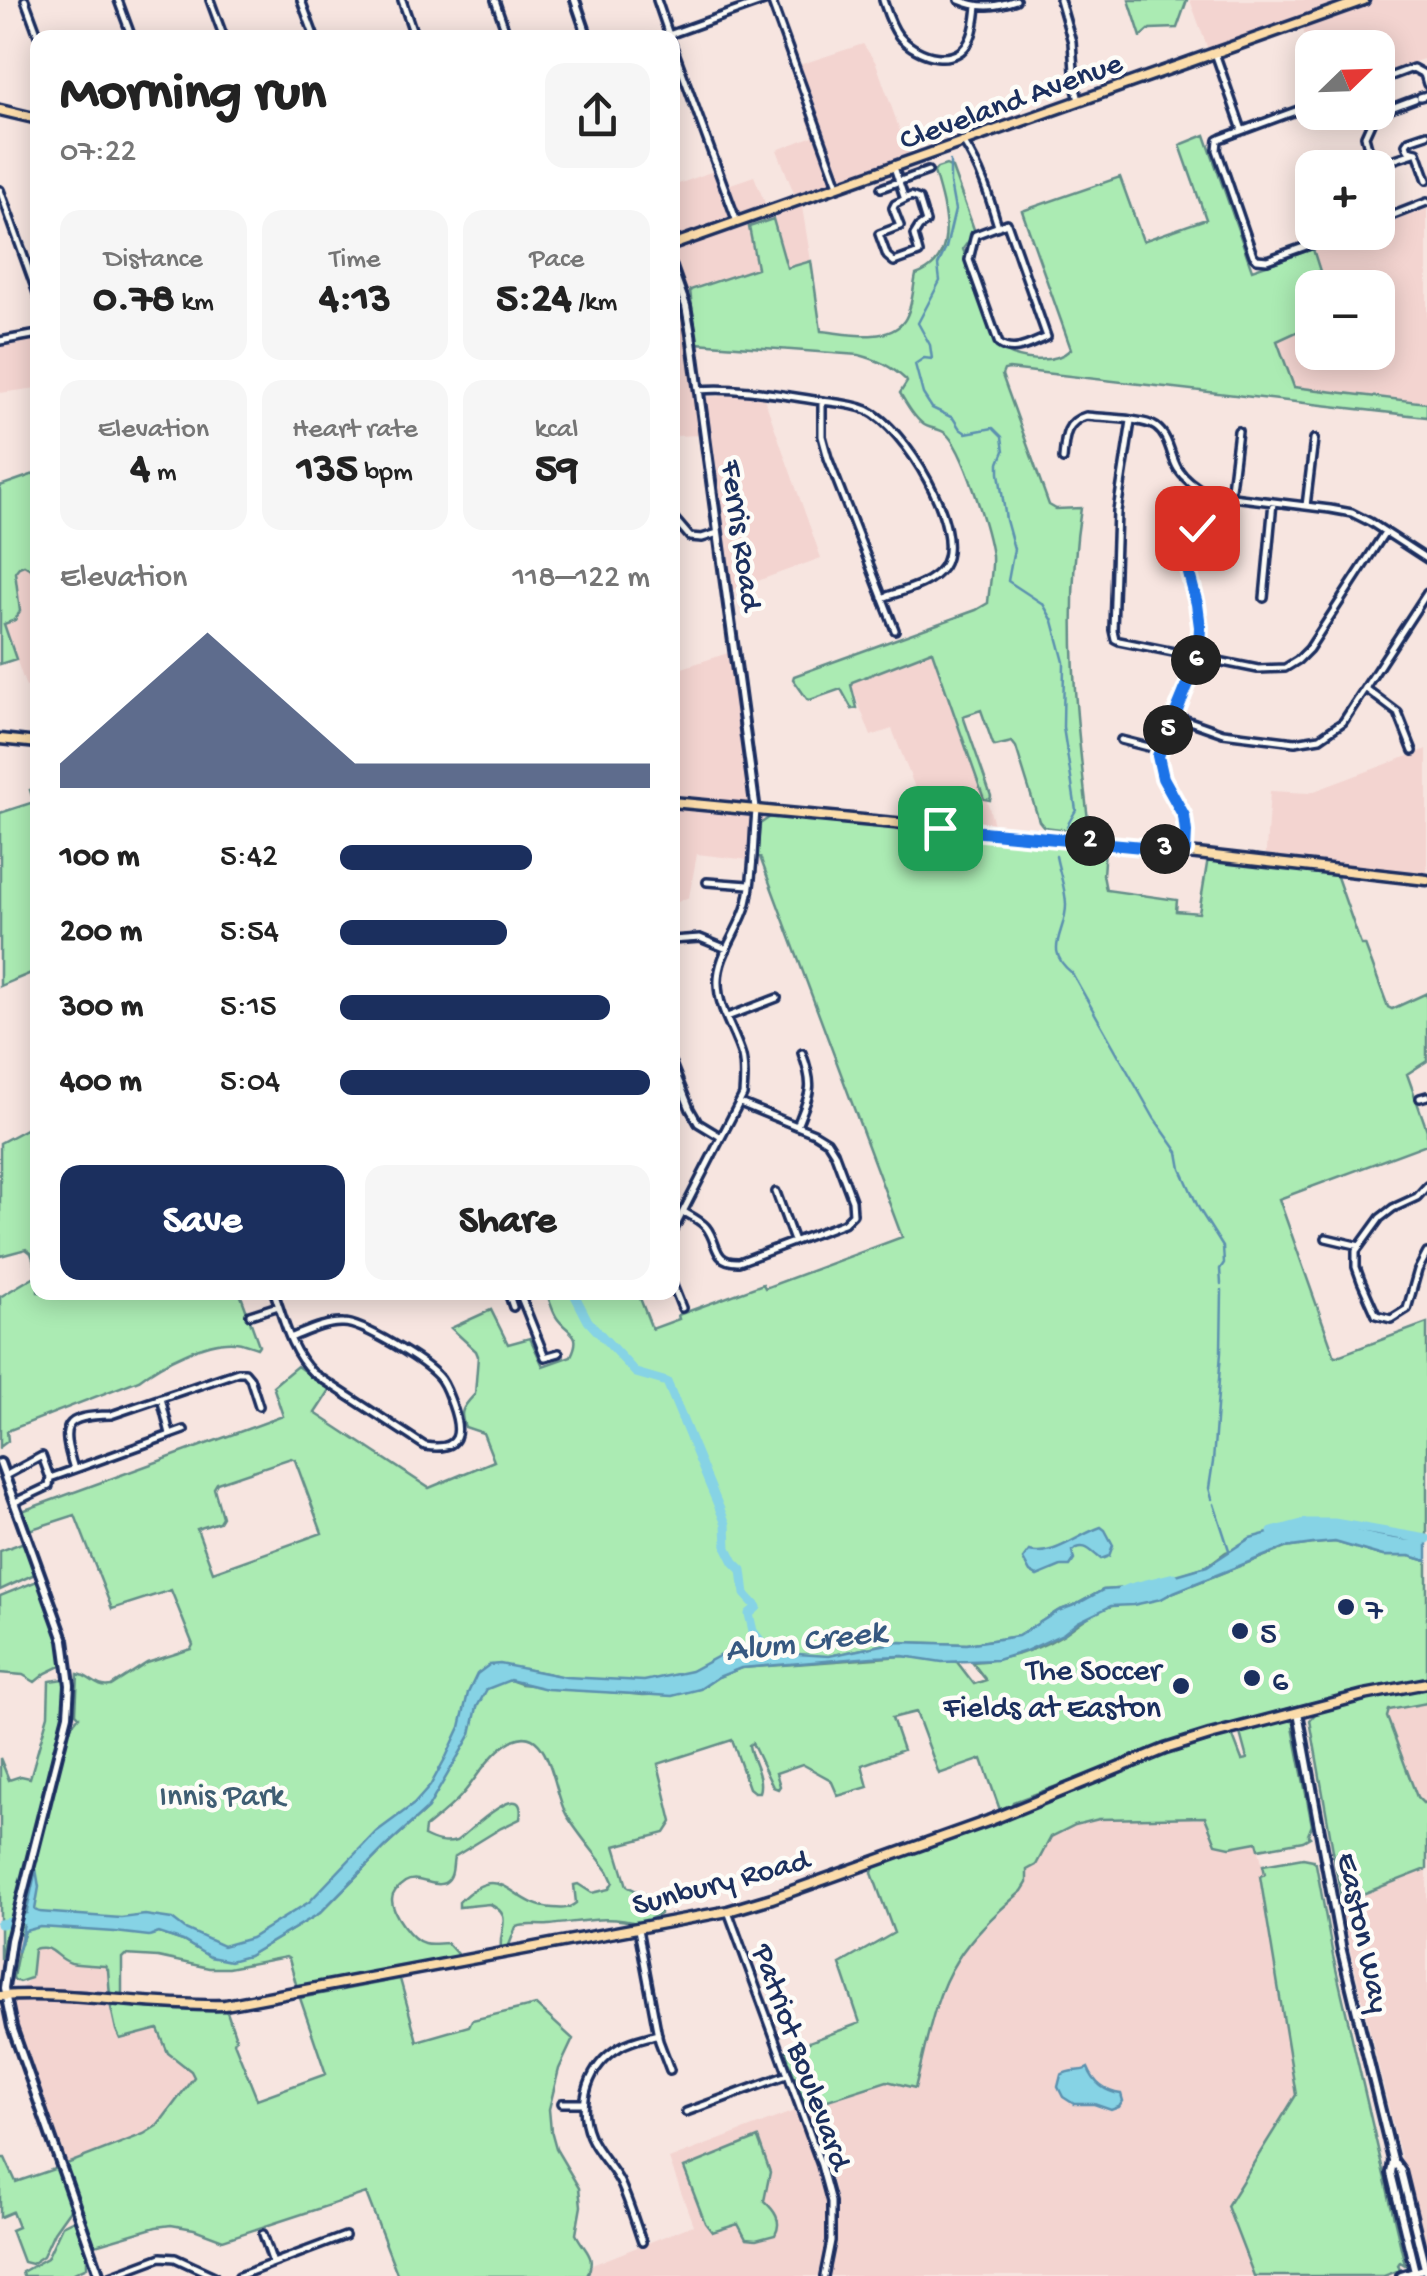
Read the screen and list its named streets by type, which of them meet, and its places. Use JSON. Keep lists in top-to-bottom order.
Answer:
{
  "streets": {
    "main road": [
      "Cleveland Avenue",
      "Ferris Road",
      "Sunbury Road",
      "Easton Way"
    ],
    "street": ["Patriot Boulevard"]
  },
  "crossings": [
    ["Sunbury Road", "Easton Way"],
    ["Sunbury Road", "Patriot Boulevard"]
  ],
  "water": ["Alum Creek"],
  "parks": ["Innis Park"],
  "places": [
    "7",
    "5",
    "6",
    "The Soccer Fields at Easton"
  ],
  "north": "top right",
  "page": {
    "map_buttons": ["+", "−"],
    "heading": ["Morning run", "07:22"],
    "stats": [
      ["Distance", "0.78 km"],
      ["Time", "4:13"],
      ["Pace", "5:24 /km"],
      ["Elevation", "4 m"],
      ["Heart rate", "135 bpm"],
      ["kcal", "59"]
    ],
    "chart": ["Elevation", "118–122 m"],
    "pins": [
      "6",
      "5",
      "2",
      "3"
    ],
    "list": [
      {
        "name": "100 m",
        "note": "5:42"
      },
      {
        "name": "200 m",
        "note": "5:54"
      },
      {
        "name": "300 m",
        "note": "5:15"
      },
      {
        "name": "400 m",
        "note": "5:04"
      }
    ],
    "buttons": ["Save", "Share"]
  }
}
